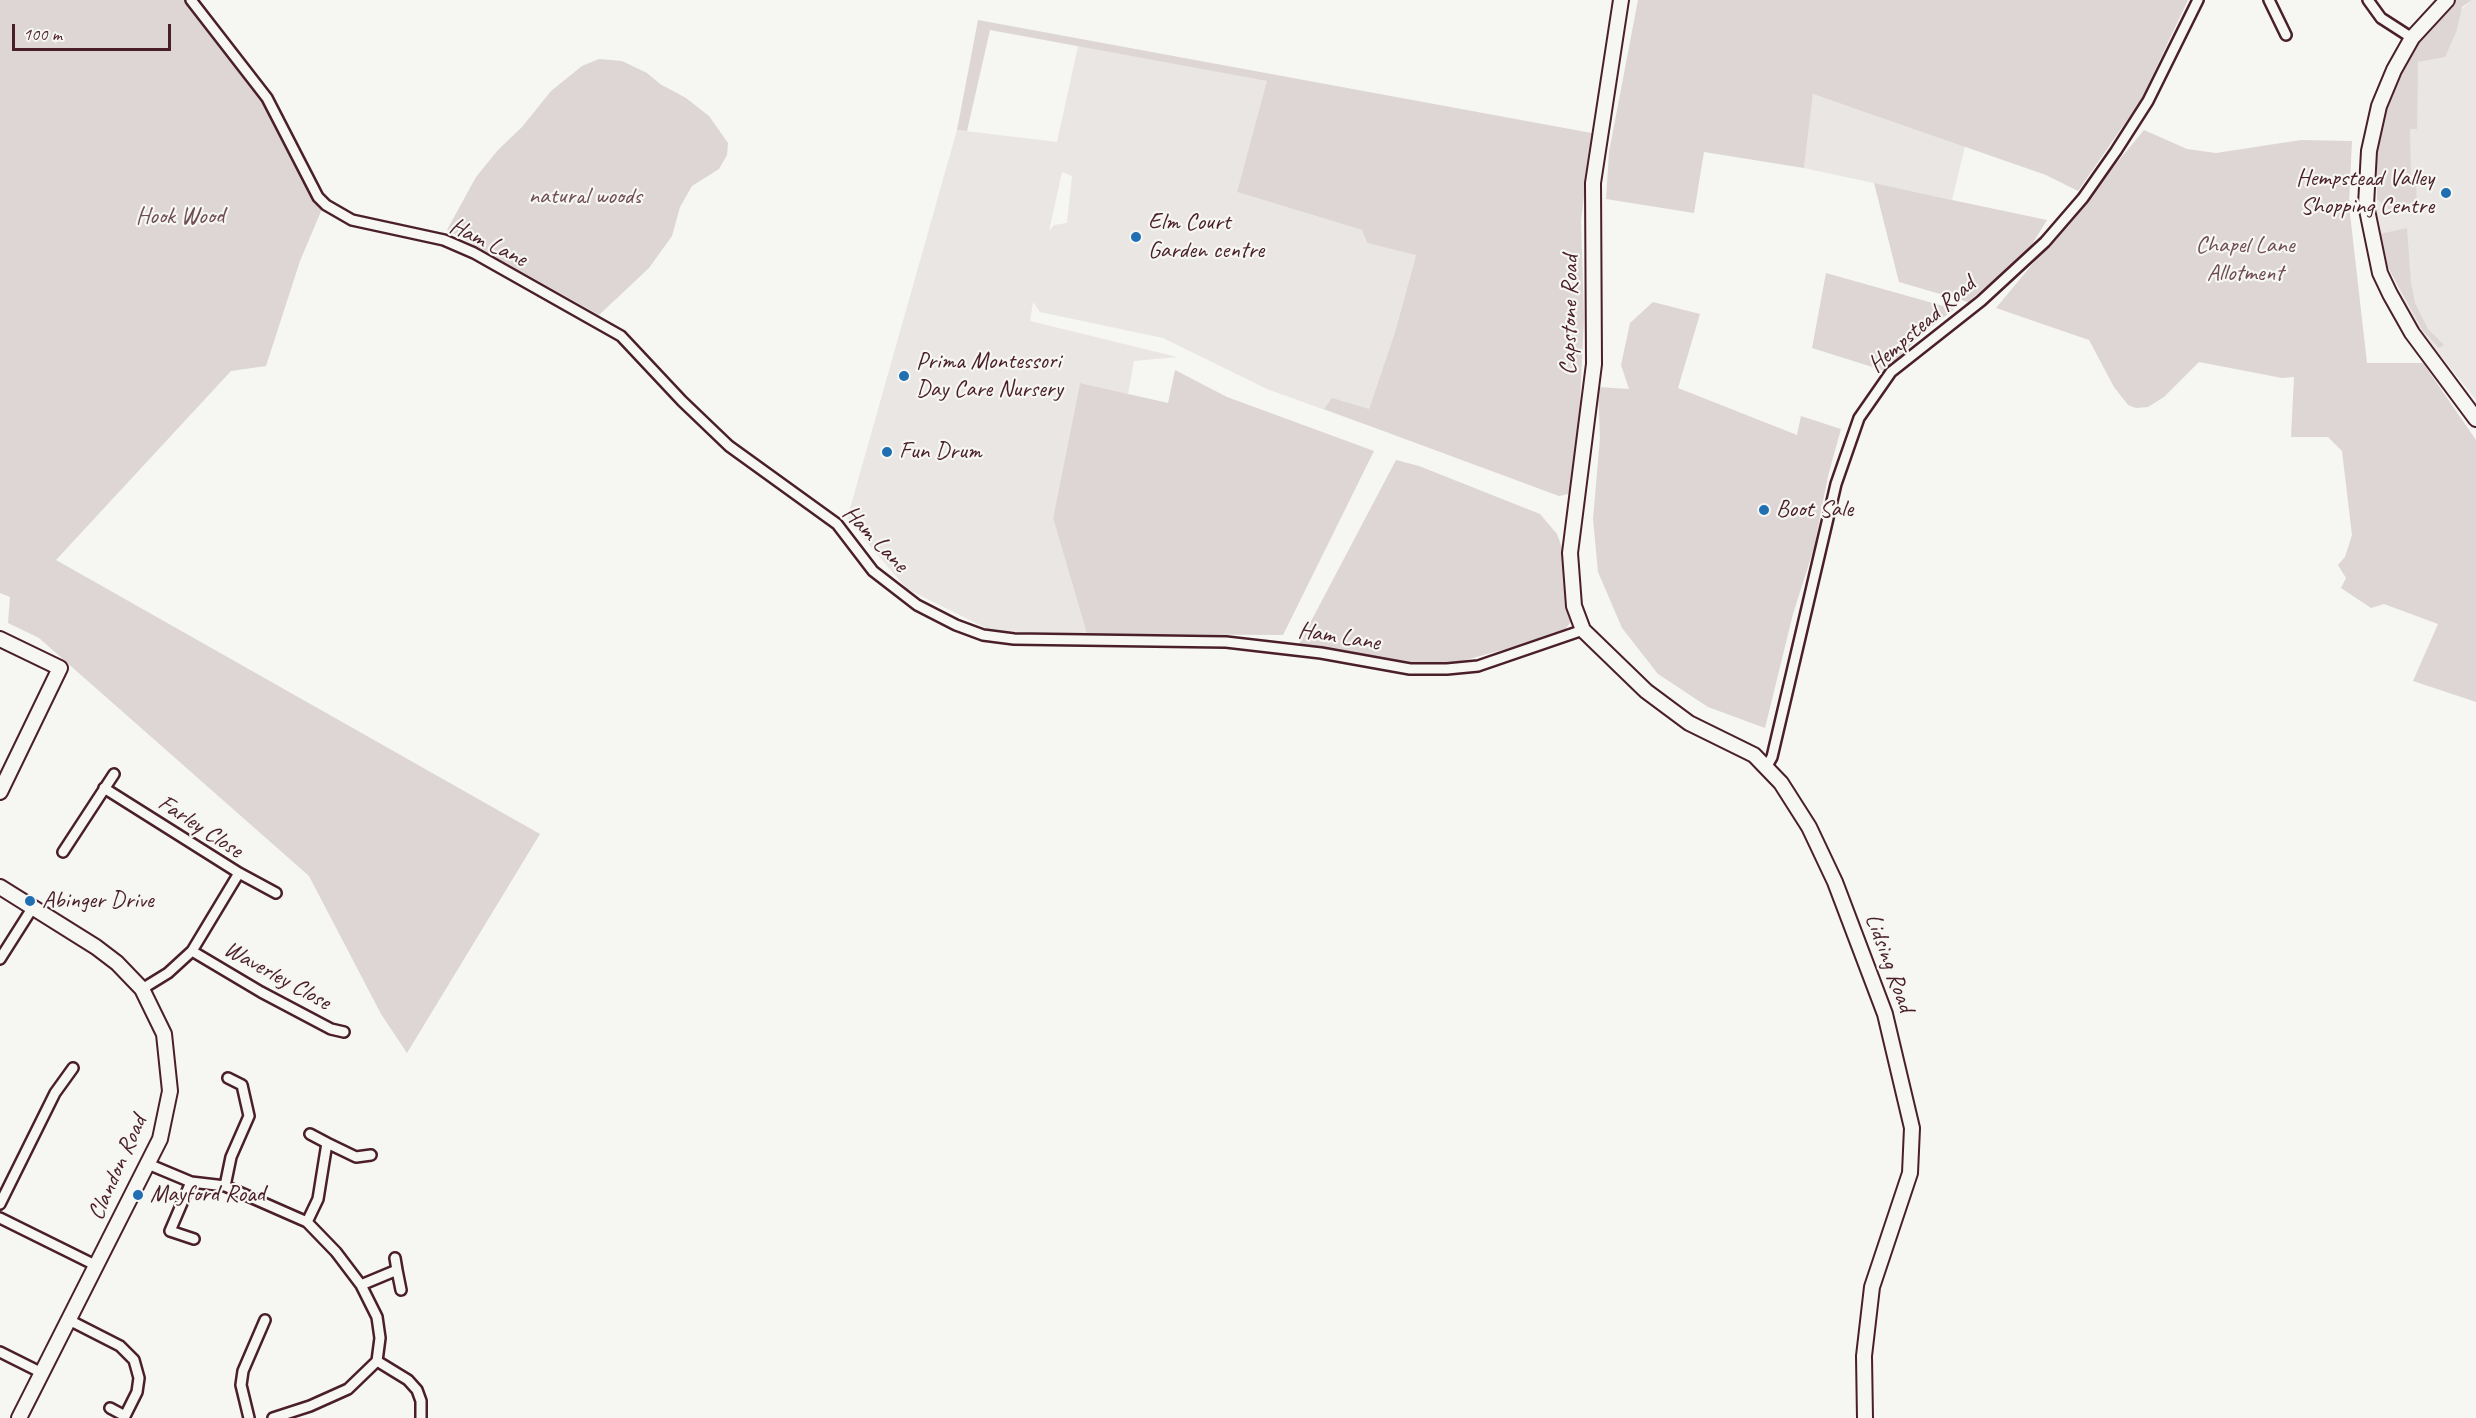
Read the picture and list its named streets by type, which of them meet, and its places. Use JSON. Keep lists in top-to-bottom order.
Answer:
{
  "streets": {
    "street": [
      "Ham Lane",
      "Capstone Road",
      "Hempstead Road",
      "Farley Close",
      "Lidsing Road",
      "Waverley Close",
      "Clandon Road"
    ]
  },
  "crossings": [
    ["Ham Lane", "Capstone Road"],
    ["Ham Lane", "Lidsing Road"],
    ["Capstone Road", "Lidsing Road"],
    ["Hempstead Road", "Lidsing Road"],
    ["Farley Close", "Waverley Close"],
    ["Farley Close", "Clandon Road"]
  ],
  "parks": ["natural woods", "Hook Wood", "Chapel Lane Allotment"],
  "places": [
    "Hempstead Valley Shopping Centre",
    "Elm Court Garden centre",
    "Prima Montessori Day Care Nursery",
    "Fun Drum",
    "Boot Sale",
    "Abinger Drive",
    "Mayford Road"
  ],
  "scale_bar": "100 m"
}
